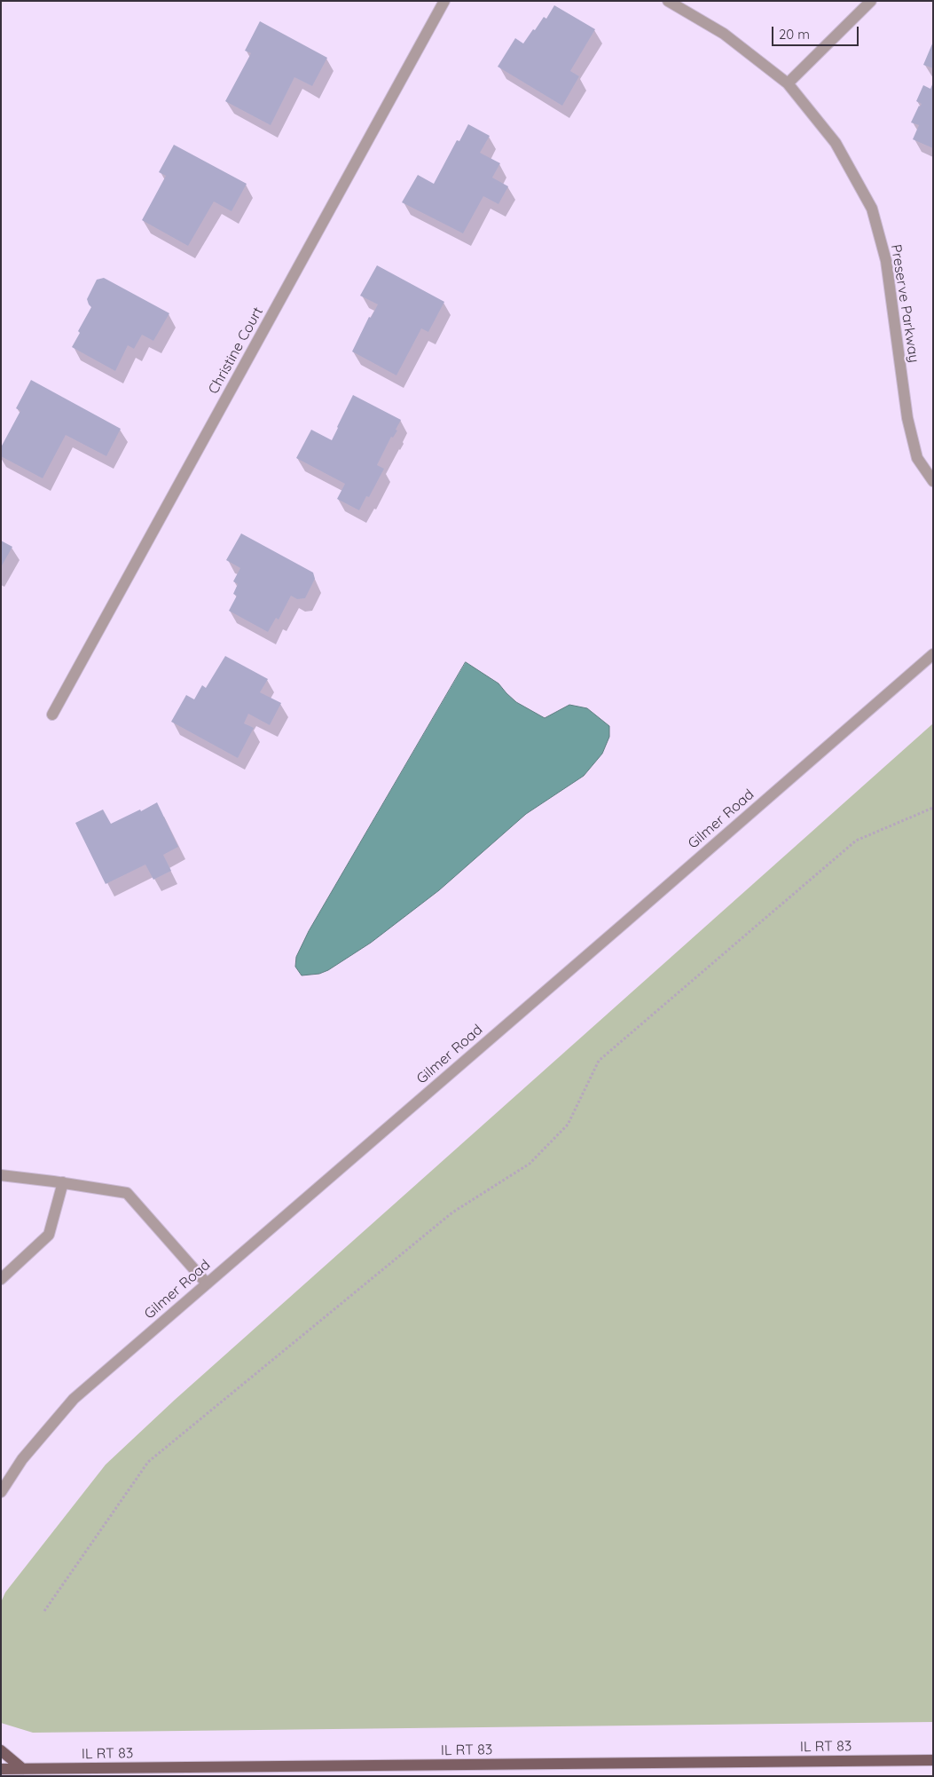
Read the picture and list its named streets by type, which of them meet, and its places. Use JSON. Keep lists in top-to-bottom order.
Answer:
{
  "streets": {
    "main road": ["IL RT 83"],
    "street": ["Preserve Parkway", "Christine Court", "Gilmer Road"]
  },
  "scale_bar": "20 m"
}
